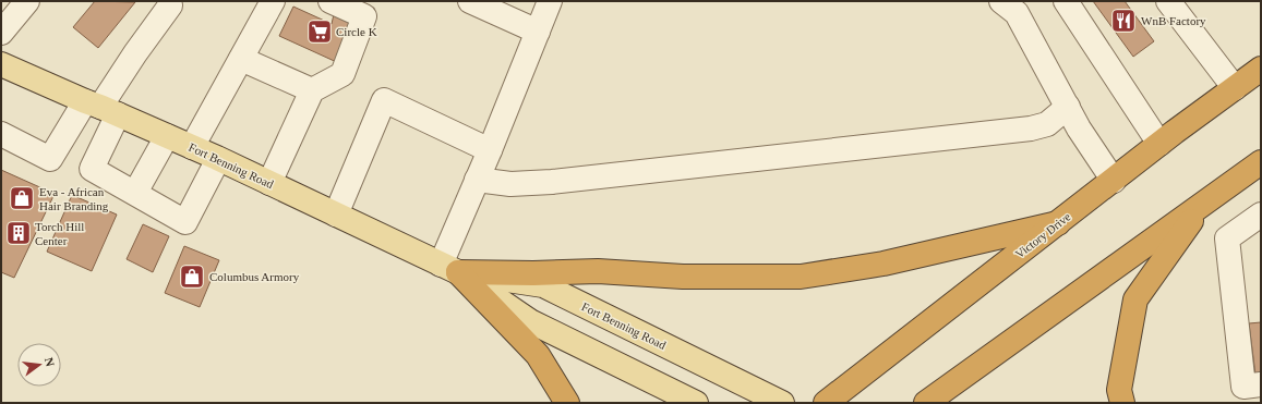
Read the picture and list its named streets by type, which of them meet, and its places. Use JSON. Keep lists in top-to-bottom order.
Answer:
{
  "streets": {
    "highway": ["Victory Drive"],
    "main road": ["Fort Benning Road"]
  },
  "places": {
    "restaurant": ["WnB Factory"],
    "supermarket": ["Circle K"],
    "shop": ["Eva - African Hair Branding", "Columbus Armory"],
    "building": ["Torch Hill Center"]
  },
  "north": "right"
}
